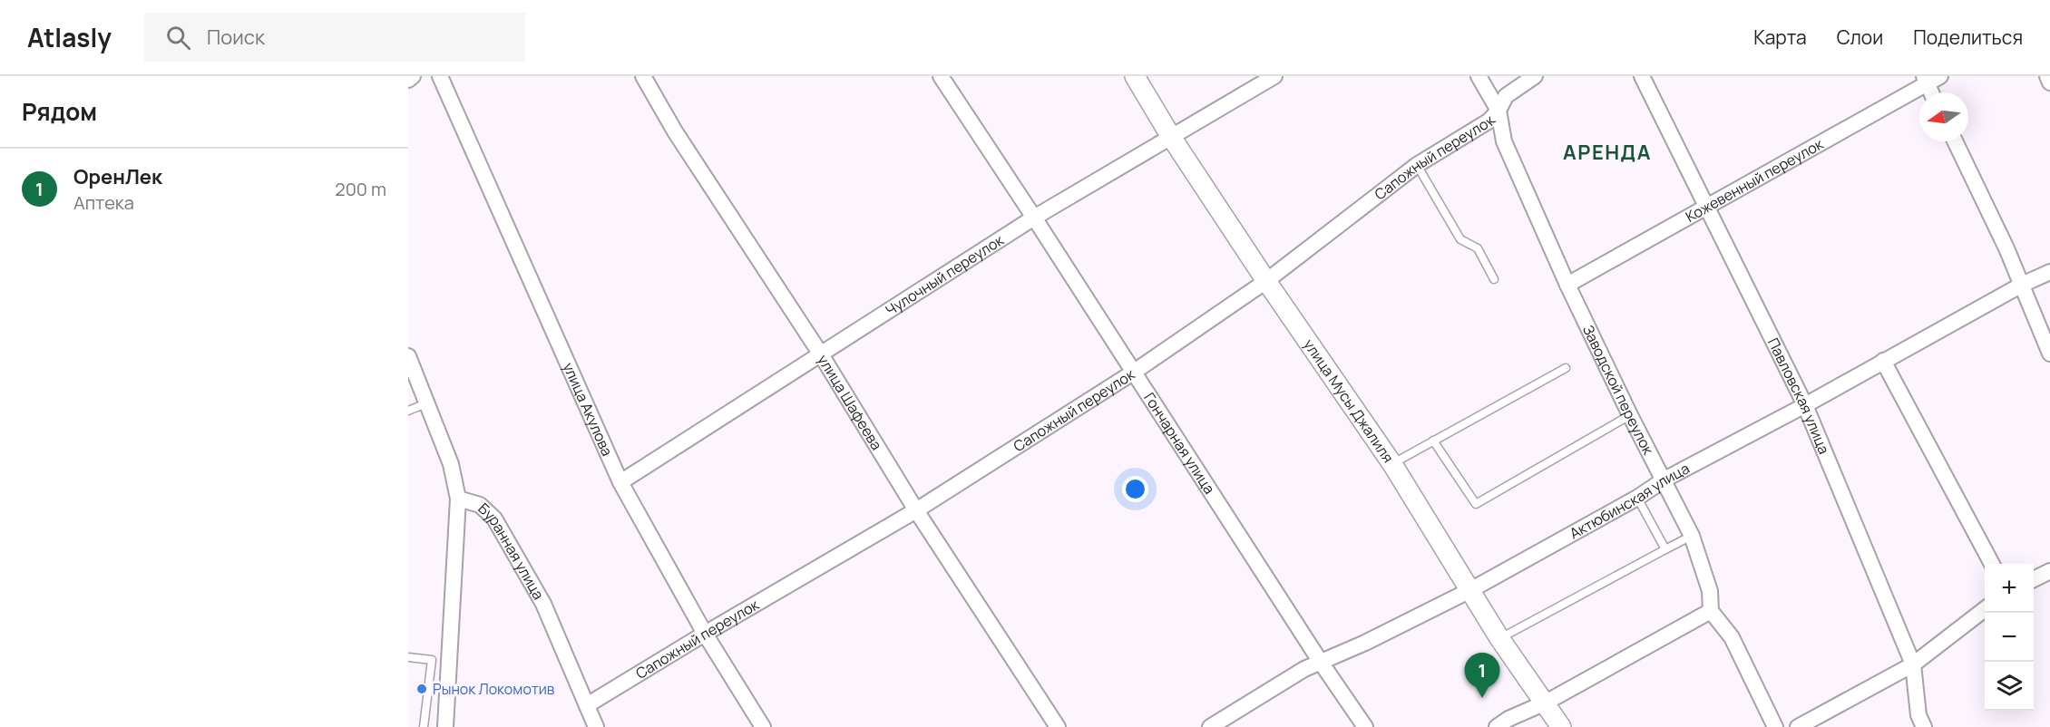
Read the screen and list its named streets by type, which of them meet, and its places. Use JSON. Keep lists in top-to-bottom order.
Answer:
{
  "streets": {
    "street": [
      "Сапожный переулок",
      "Кожевенный переулок",
      "Чулочный переулок",
      "Заводской переулок",
      "Павловская улица",
      "улица Мусы Джалиля",
      "улица Шафеева",
      "улица Акулова",
      "Гончарная улица",
      "Актюбинская улица",
      "Буранная улица"
    ]
  },
  "crossings": [
    ["Сапожный переулок", "Заводской переулок"],
    ["Сапожный переулок", "улица Мусы Джалиля"],
    ["Сапожный переулок", "улица Шафеева"],
    ["Сапожный переулок", "улица Акулова"],
    ["Сапожный переулок", "Гончарная улица"],
    ["Сапожный переулок", "Буранная улица"],
    ["Кожевенный переулок", "Заводской переулок"],
    ["Кожевенный переулок", "Павловская улица"],
    ["Чулочный переулок", "улица Мусы Джалиля"],
    ["Чулочный переулок", "улица Шафеева"],
    ["Чулочный переулок", "улица Акулова"],
    ["Чулочный переулок", "Гончарная улица"],
    ["Заводской переулок", "Актюбинская улица"],
    ["Павловская улица", "Актюбинская улица"],
    ["улица Мусы Джалиля", "Актюбинская улица"],
    ["Гончарная улица", "Актюбинская улица"]
  ],
  "districts": ["АРЕНДА"],
  "places": ["Рынок Локомотив"],
  "north": "left",
  "page": {
    "header": "Atlasly",
    "search": "Поиск",
    "nav": ["Карта", "Слои", "Поделиться"],
    "heading": "Рядом",
    "list": [
      {
        "mark": "1",
        "name": "ОренЛек",
        "note": "Аптека",
        "value": "200 m"
      }
    ],
    "map_buttons": ["+", "−"],
    "pins": "1"
  }
}
